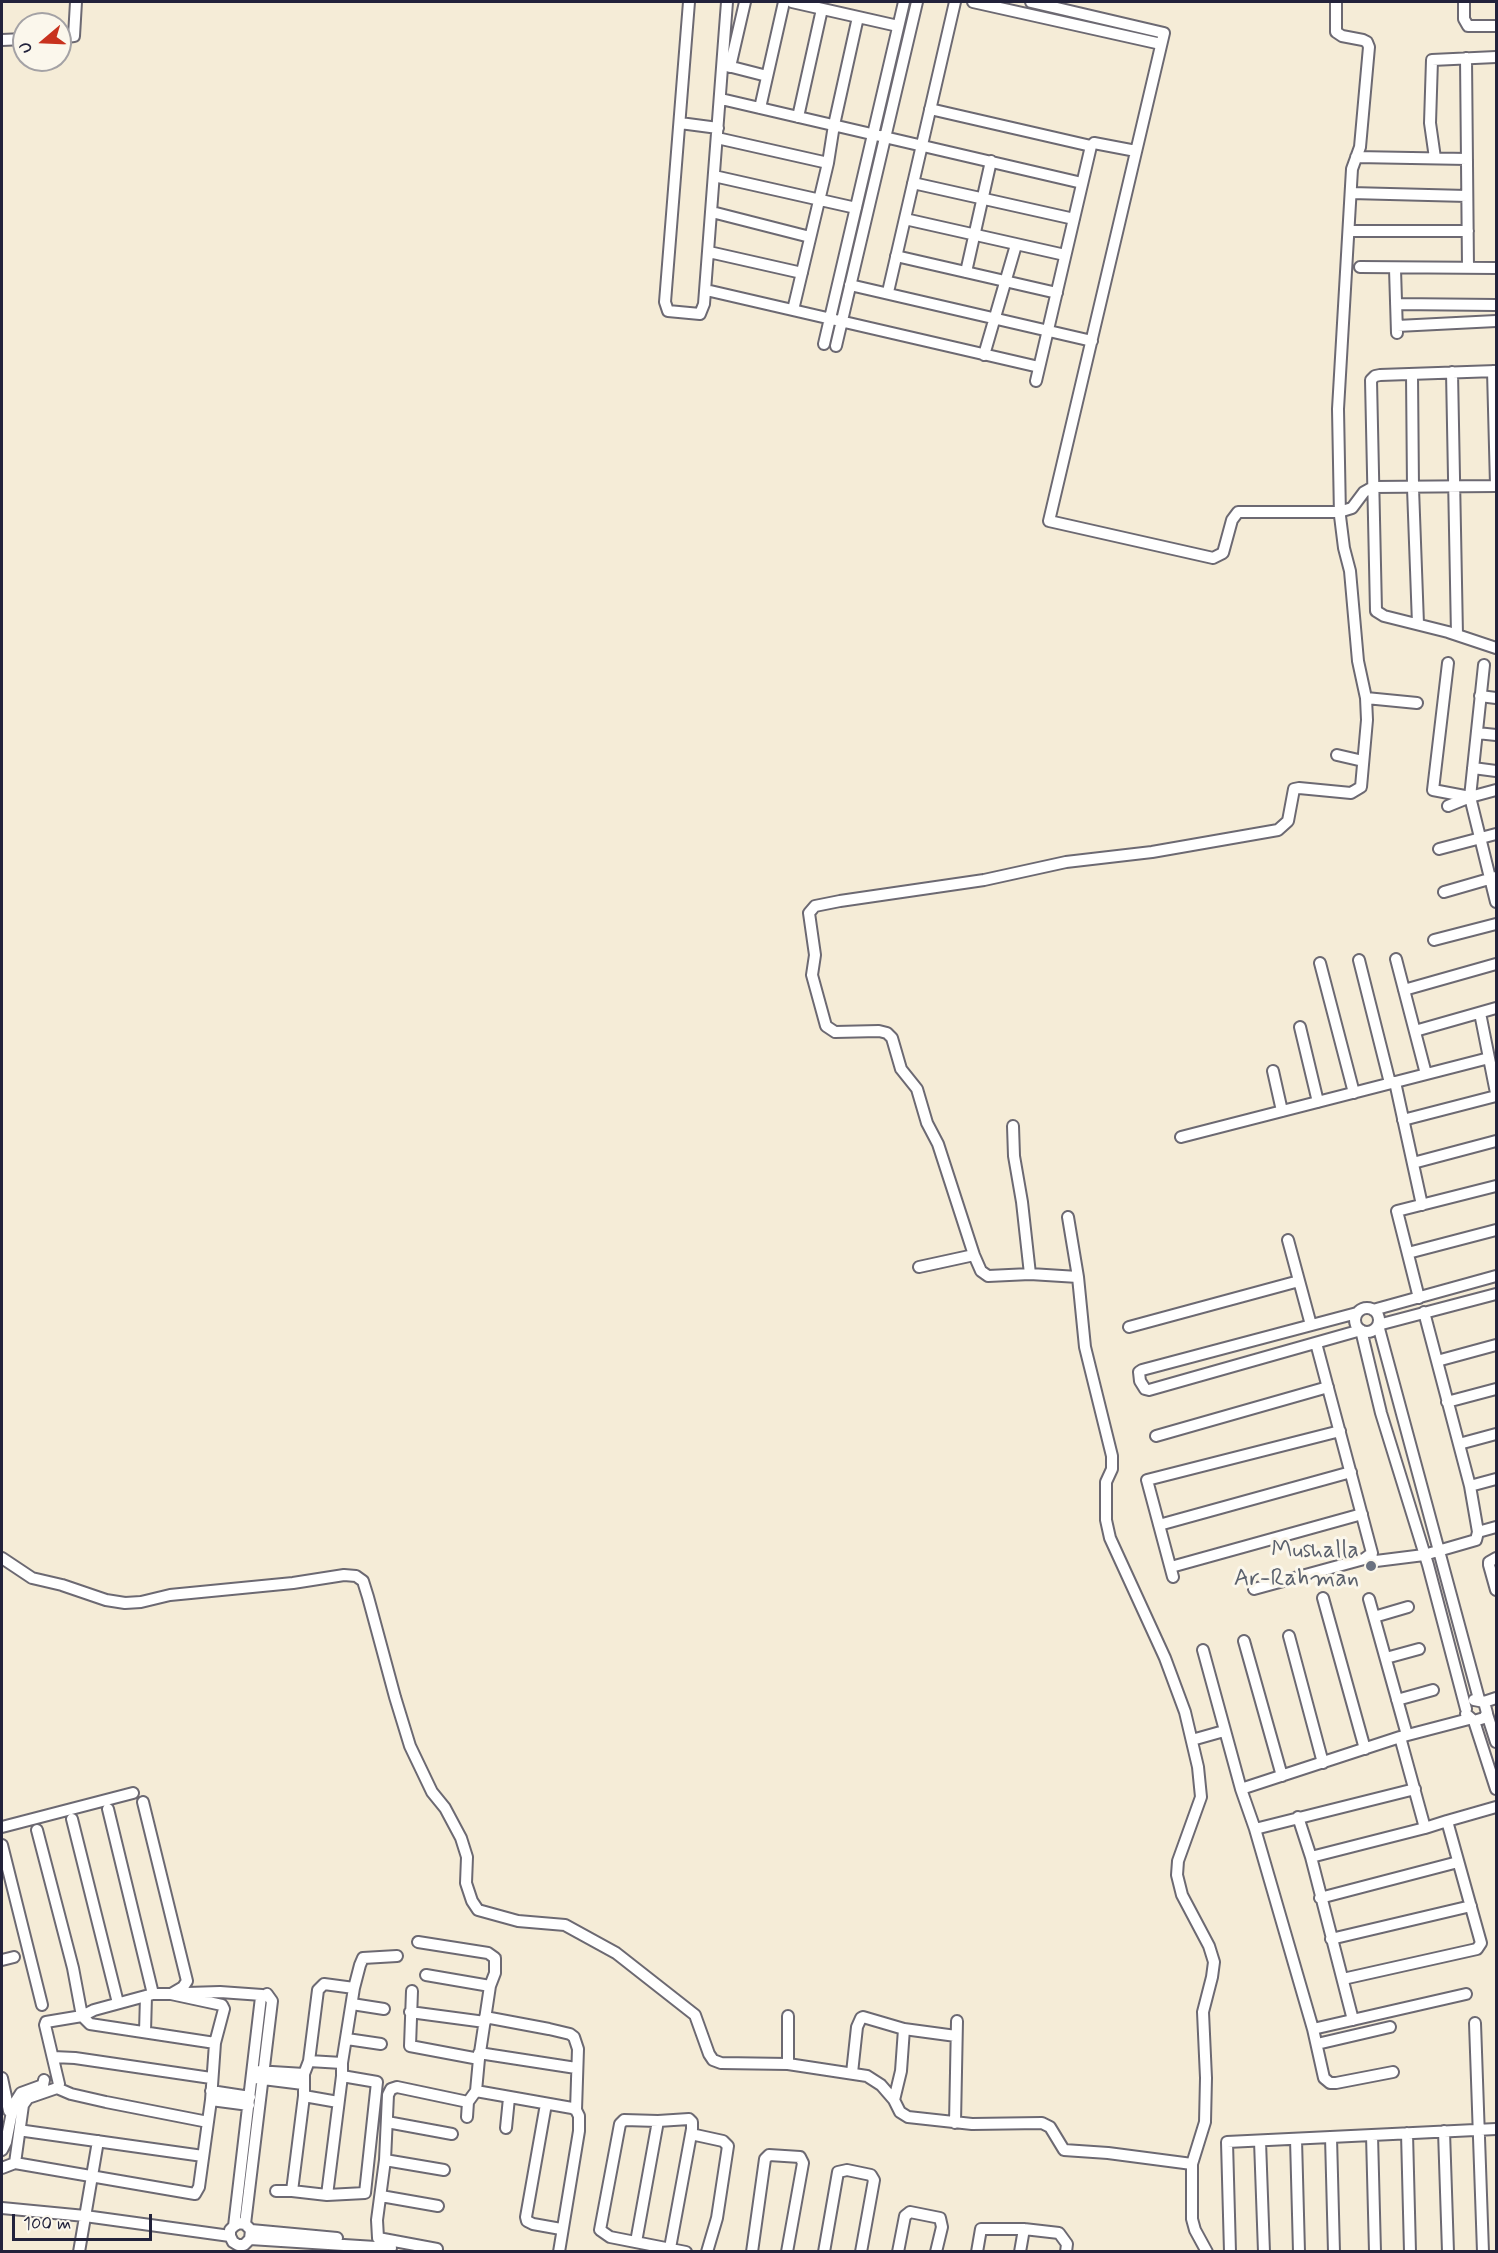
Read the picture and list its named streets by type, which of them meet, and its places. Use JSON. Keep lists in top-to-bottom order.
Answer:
{
  "places": ["Mushalla Ar-Rahman"],
  "scale_bar": "100 m",
  "north": "left"
}
